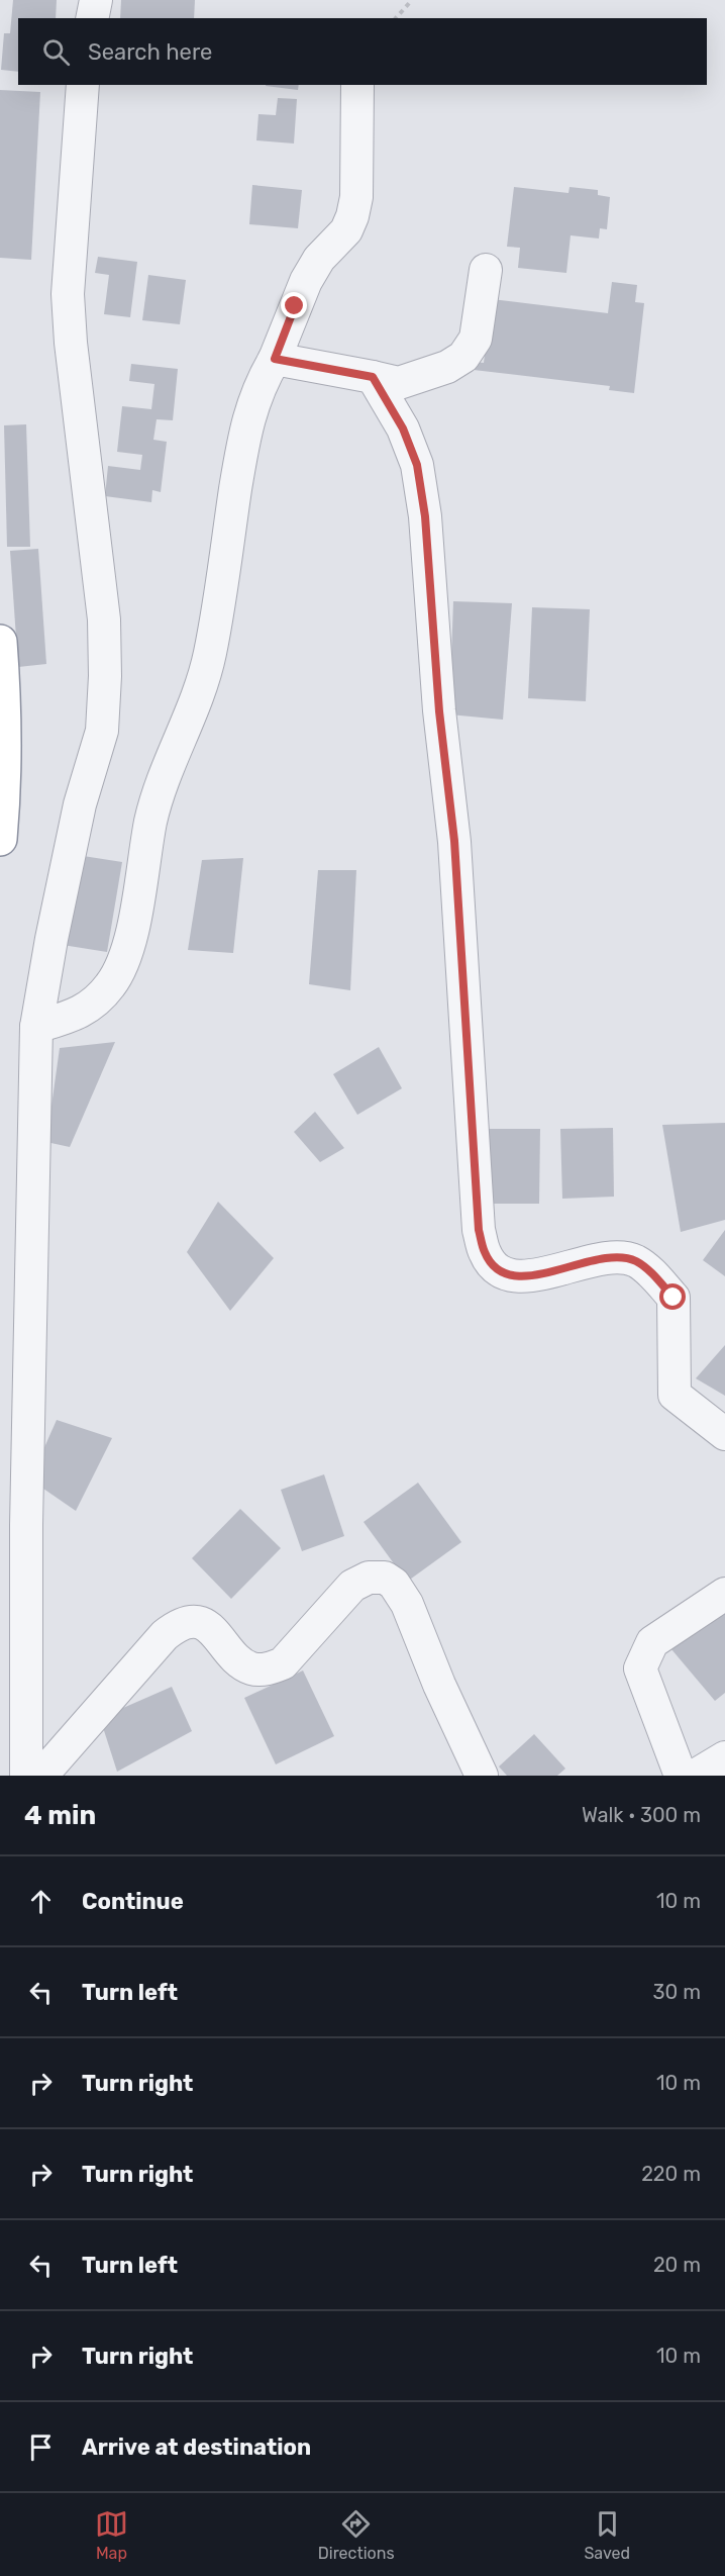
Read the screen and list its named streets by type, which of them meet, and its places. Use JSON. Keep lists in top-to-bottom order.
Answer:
{
  "page": {
    "search": "Search here",
    "heading": ["4 min", "Walk · 300 m"],
    "list": [
      ["Continue", "10 m"],
      ["Turn left", "30 m"],
      ["Turn right", "10 m"],
      ["Turn right", "220 m"],
      ["Turn left", "20 m"],
      ["Turn right", "10 m"],
      "Arrive at destination"
    ],
    "nav": ["Map", "Directions", "Saved"]
  }
}
